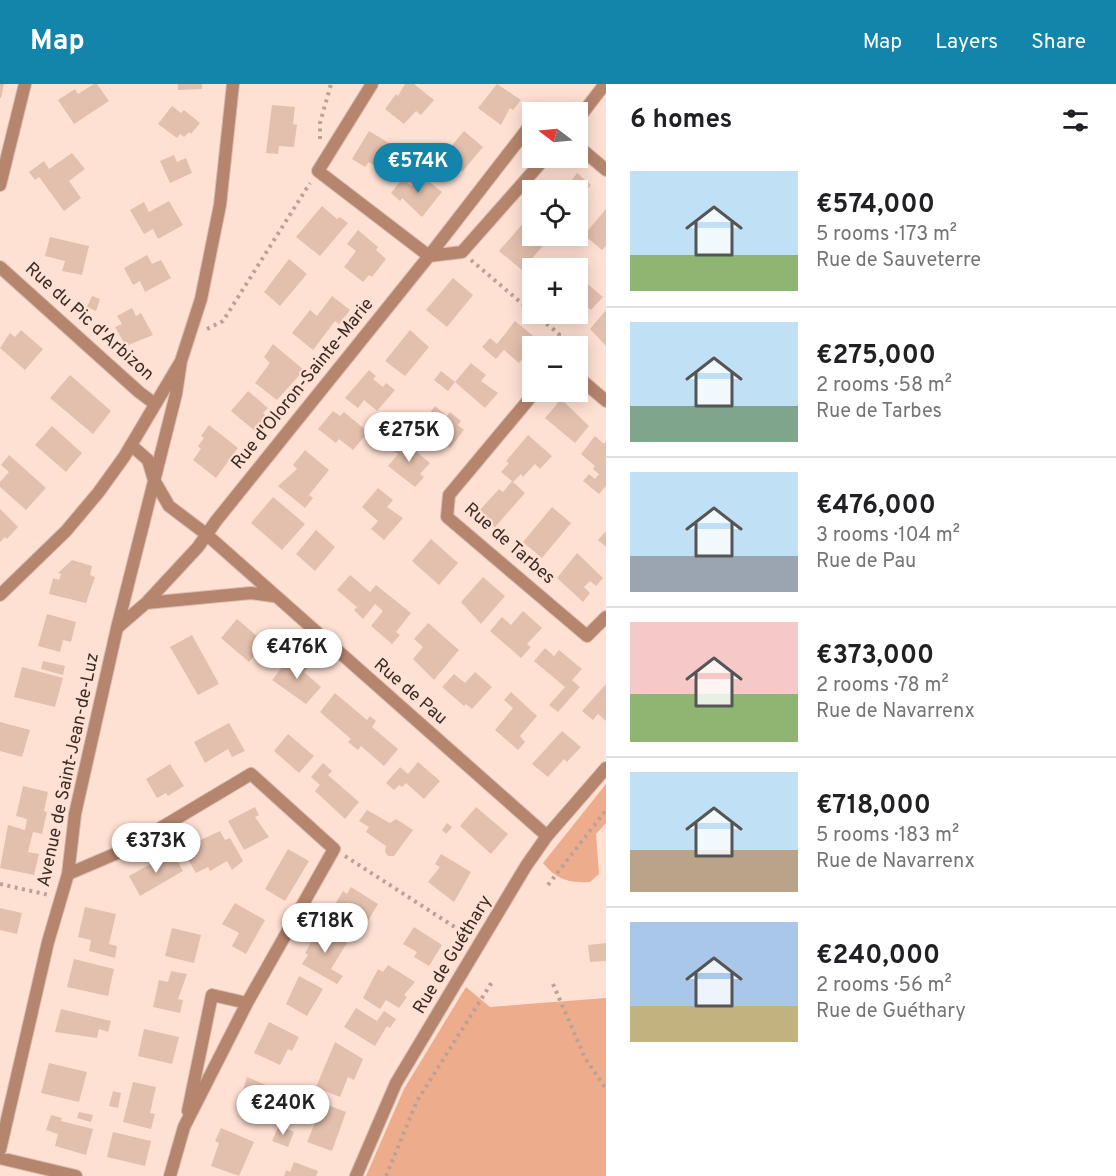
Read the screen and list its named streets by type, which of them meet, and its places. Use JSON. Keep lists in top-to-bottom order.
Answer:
{
  "streets": {
    "street": [
      "Rue du Pic d'Arbizon",
      "Rue d'Oloron-Sainte-Marie",
      "Rue de Tarbes",
      "Rue de Pau",
      "Avenue de Saint-Jean-de-Luz",
      "Rue de Guéthary"
    ]
  },
  "crossings": [
    ["Rue d'Oloron-Sainte-Marie", "Rue de Pau"],
    ["Rue d'Oloron-Sainte-Marie", "Avenue de Saint-Jean-de-Luz"],
    ["Rue de Pau", "Avenue de Saint-Jean-de-Luz"],
    ["Rue de Pau", "Rue de Guéthary"]
  ],
  "north": "left",
  "page": {
    "header": "Map",
    "nav": ["Map", "Layers", "Share"],
    "heading": "6 homes",
    "map_buttons": ["+", "−"],
    "price": [
      "€574K",
      "€275K",
      "€476K",
      "€373K",
      "€718K",
      "€240K"
    ],
    "list": [
      {
        "name": "€574,000",
        "note": "5 rooms · 173 m² · Rue de Sauveterre"
      },
      {
        "name": "€275,000",
        "note": "2 rooms · 58 m² · Rue de Tarbes"
      },
      {
        "name": "€476,000",
        "note": "3 rooms · 104 m² · Rue de Pau"
      },
      {
        "name": "€373,000",
        "note": "2 rooms · 78 m² · Rue de Navarrenx"
      },
      {
        "name": "€718,000",
        "note": "5 rooms · 183 m² · Rue de Navarrenx"
      },
      {
        "name": "€240,000",
        "note": "2 rooms · 56 m² · Rue de Guéthary"
      }
    ]
  }
}
